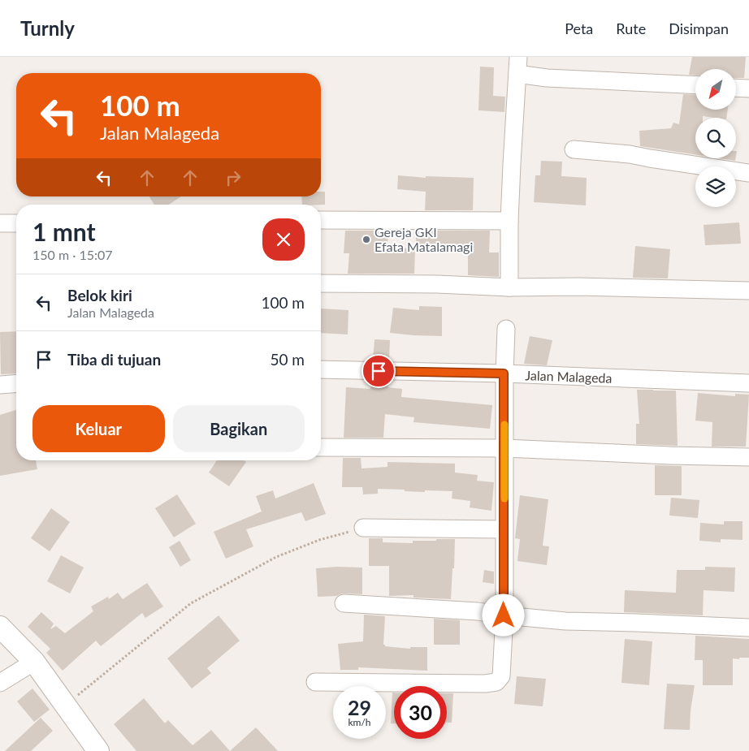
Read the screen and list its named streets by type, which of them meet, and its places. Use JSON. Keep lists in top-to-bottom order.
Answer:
{
  "streets": {
    "street": ["Jalan Malageda"]
  },
  "places": ["Gereja GKI Efata Matalamagi"],
  "north": "bottom left",
  "page": {
    "header": "Turnly",
    "nav": ["Peta", "Rute", "Disimpan"],
    "turn": ["100 m", "Jalan Malageda"],
    "heading": ["1 mnt", "150 m · 15:07"],
    "list": [
      {
        "name": "Belok kiri",
        "note": "Jalan Malageda",
        "value": "100 m"
      },
      {
        "name": "Tiba di tujuan",
        "value": "50 m"
      }
    ],
    "buttons": ["Keluar", "Bagikan"],
    "speed": "29 km/h",
    "limit": "30"
  }
}
